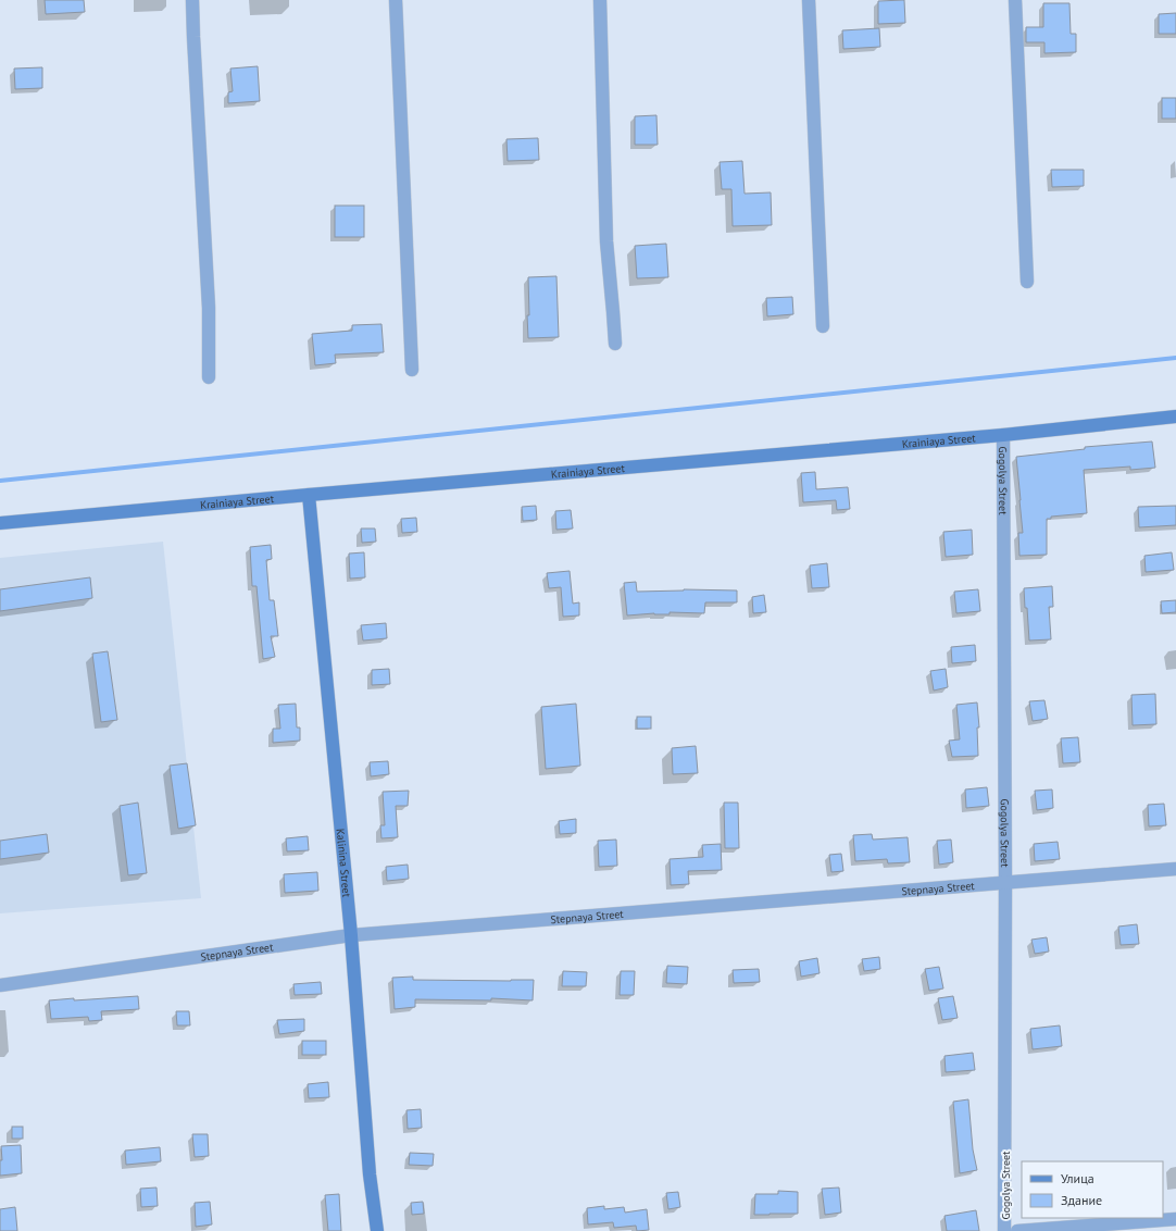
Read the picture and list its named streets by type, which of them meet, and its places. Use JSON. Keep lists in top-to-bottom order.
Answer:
{
  "streets": {
    "main road": ["Krainiaya Street", "Kalinina Street"],
    "street": ["Gogolya Street", "Stepnaya Street"]
  },
  "crossings": [
    ["Krainiaya Street", "Gogolya Street"],
    ["Krainiaya Street", "Kalinina Street"],
    ["Gogolya Street", "Stepnaya Street"],
    ["Kalinina Street", "Stepnaya Street"]
  ],
  "legend": ["Улица", "Здание"]
}
